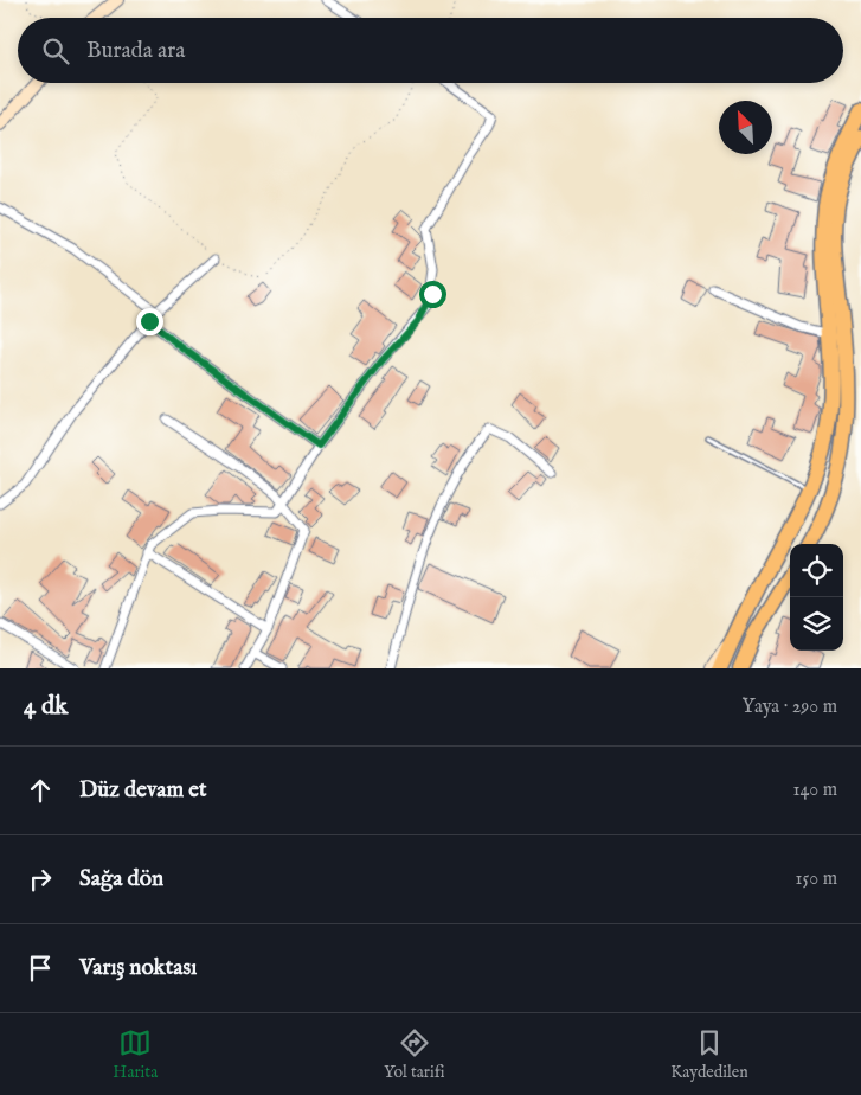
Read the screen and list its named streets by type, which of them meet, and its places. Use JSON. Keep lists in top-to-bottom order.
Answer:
{
  "north": "top left",
  "page": {
    "search": "Burada ara",
    "heading": ["4 dk", "Yaya · 290 m"],
    "list": [
      ["Düz devam et", "140 m"],
      ["Sağa dön", "150 m"],
      "Varış noktası"
    ],
    "nav": ["Harita", "Yol tarifi", "Kaydedilen"]
  }
}
